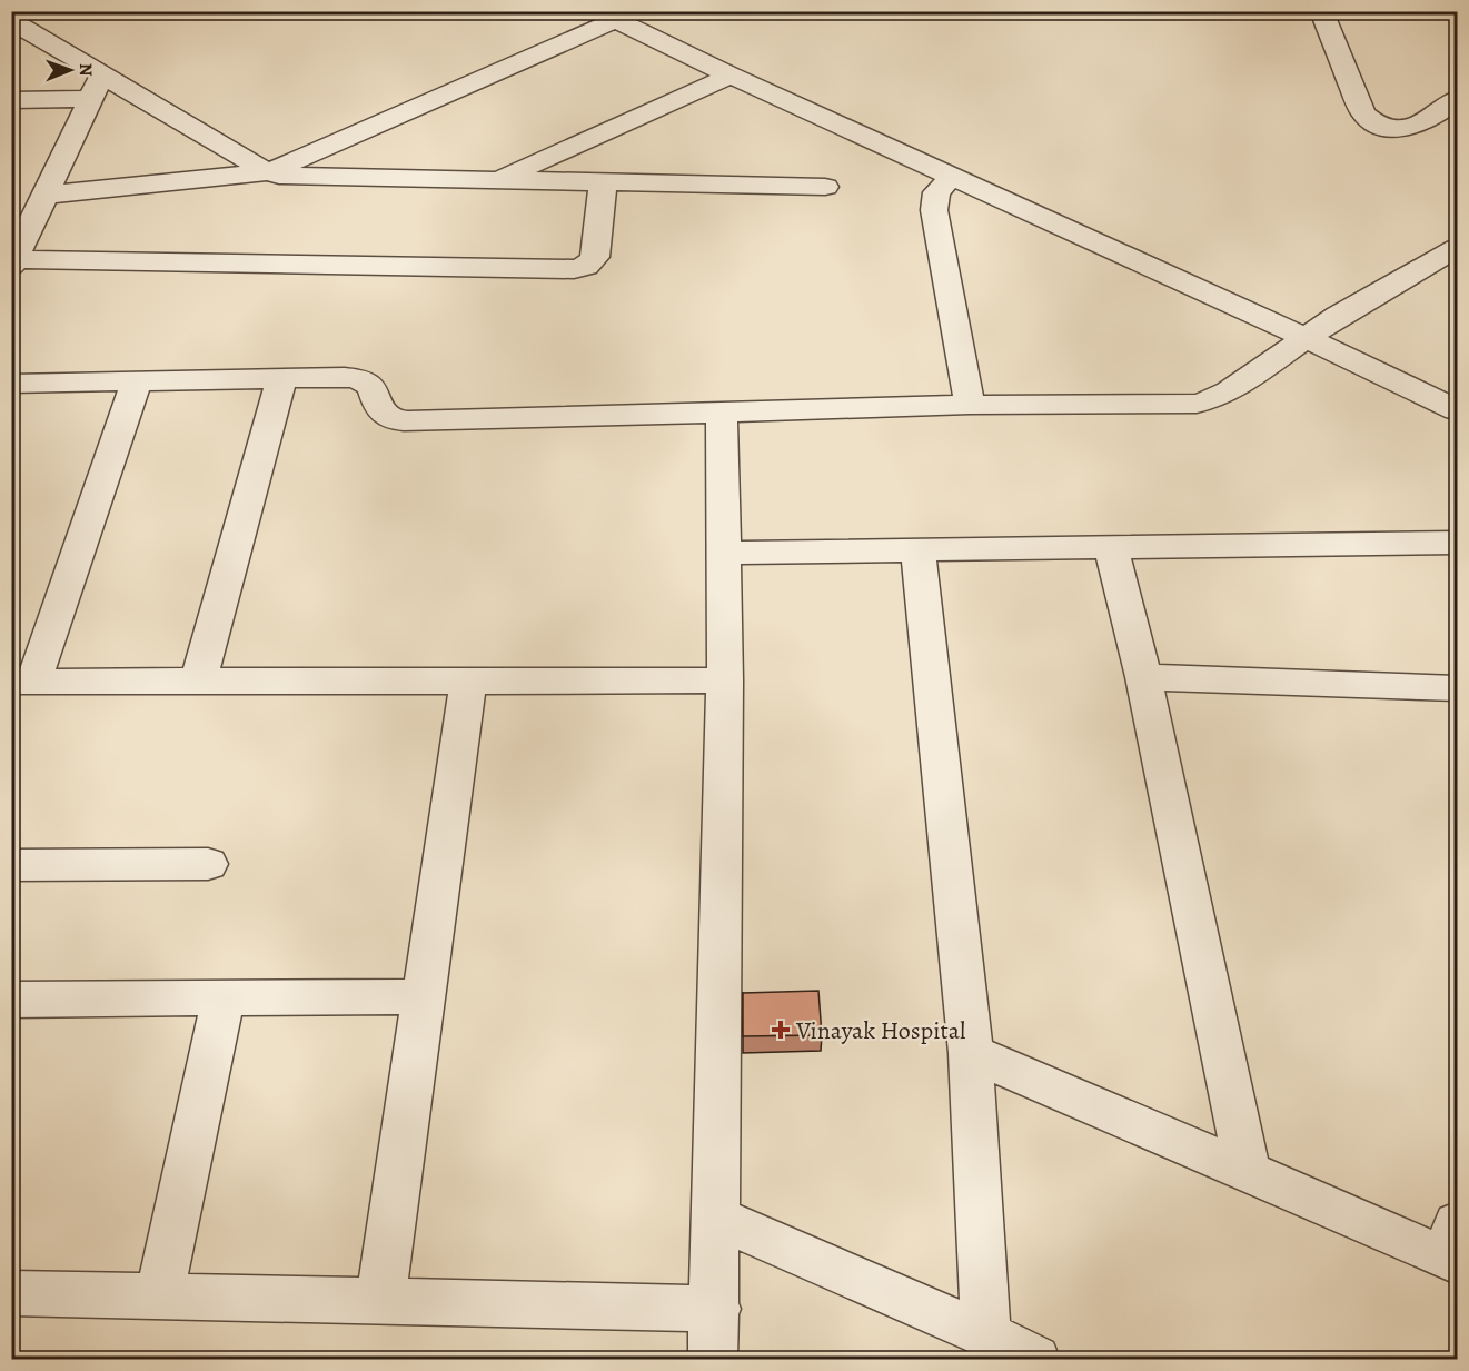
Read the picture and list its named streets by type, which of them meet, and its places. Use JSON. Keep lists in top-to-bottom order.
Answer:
{
  "places": {
    "health": ["Vinayak Hospital"]
  },
  "north": "right"
}
